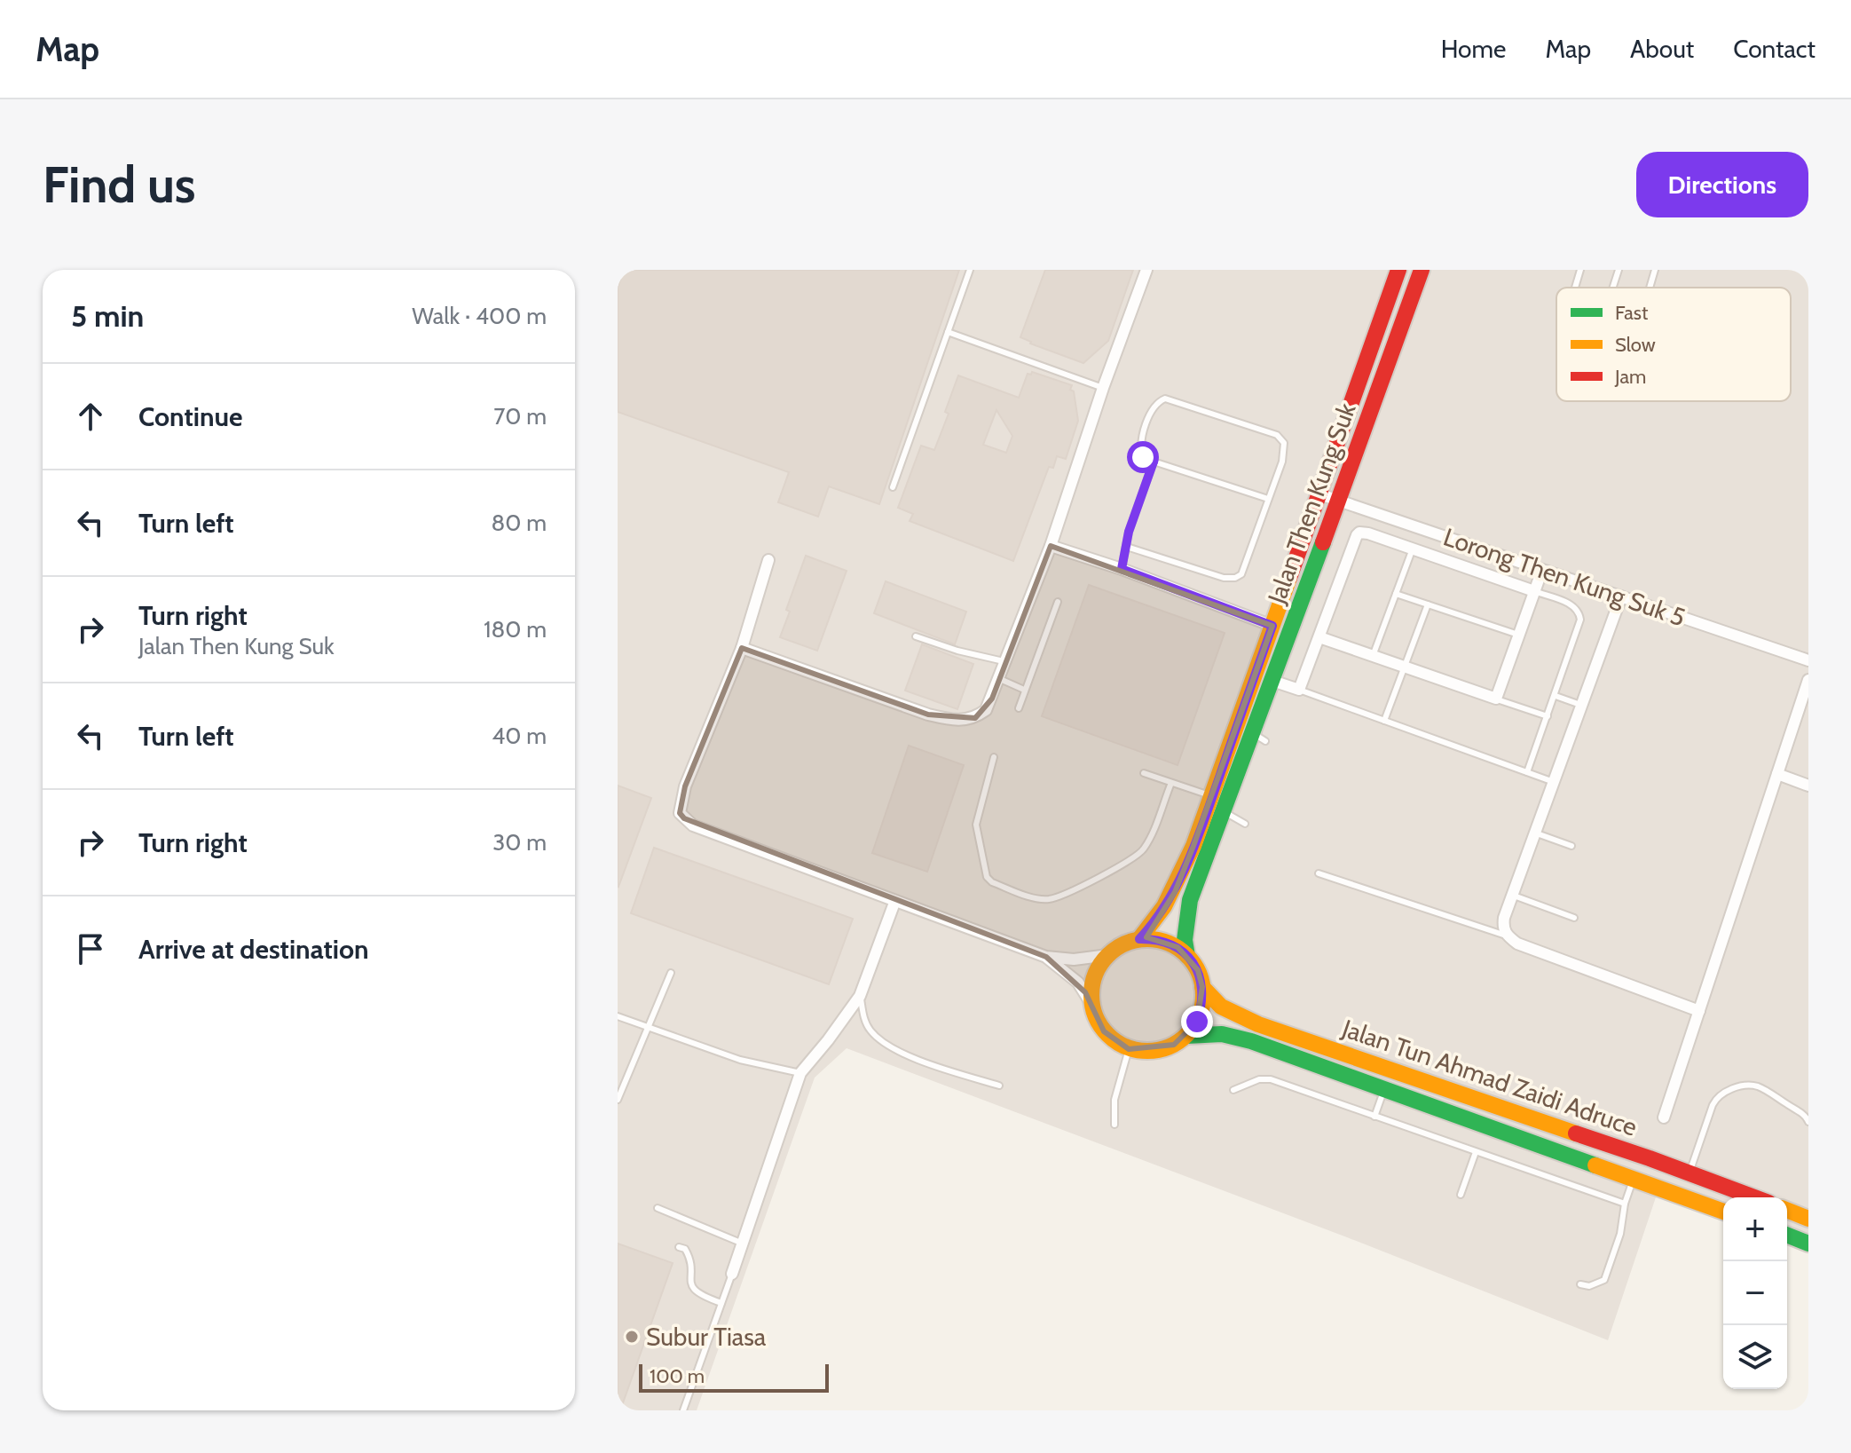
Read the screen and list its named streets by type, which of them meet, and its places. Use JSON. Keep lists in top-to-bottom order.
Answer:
{
  "streets": {
    "street": ["Jalan Then Kung Suk", "Lorong Then Kung Suk 5", "Jalan Tun Ahmad Zaidi Adruce"]
  },
  "crossings": [
    ["Jalan Then Kung Suk", "Lorong Then Kung Suk 5"],
    ["Jalan Then Kung Suk", "Jalan Tun Ahmad Zaidi Adruce"]
  ],
  "places": ["Subur Tiasa"],
  "legend": ["Fast", "Slow", "Jam"],
  "scale_bar": "100 m",
  "page": {
    "header": "Map",
    "nav": [
      "Home",
      "Map",
      "About",
      "Contact"
    ],
    "buttons": "Directions",
    "title": "Find us",
    "heading": ["5 min", "Walk · 400 m"],
    "list": [
      ["Continue", "70 m"],
      ["Turn left", "80 m"],
      ["Turn right", "Jalan Then Kung Suk", "180 m"],
      ["Turn left", "40 m"],
      ["Turn right", "30 m"],
      "Arrive at destination"
    ],
    "map_buttons": ["+", "−"],
    "scale": "100 m"
  }
}
